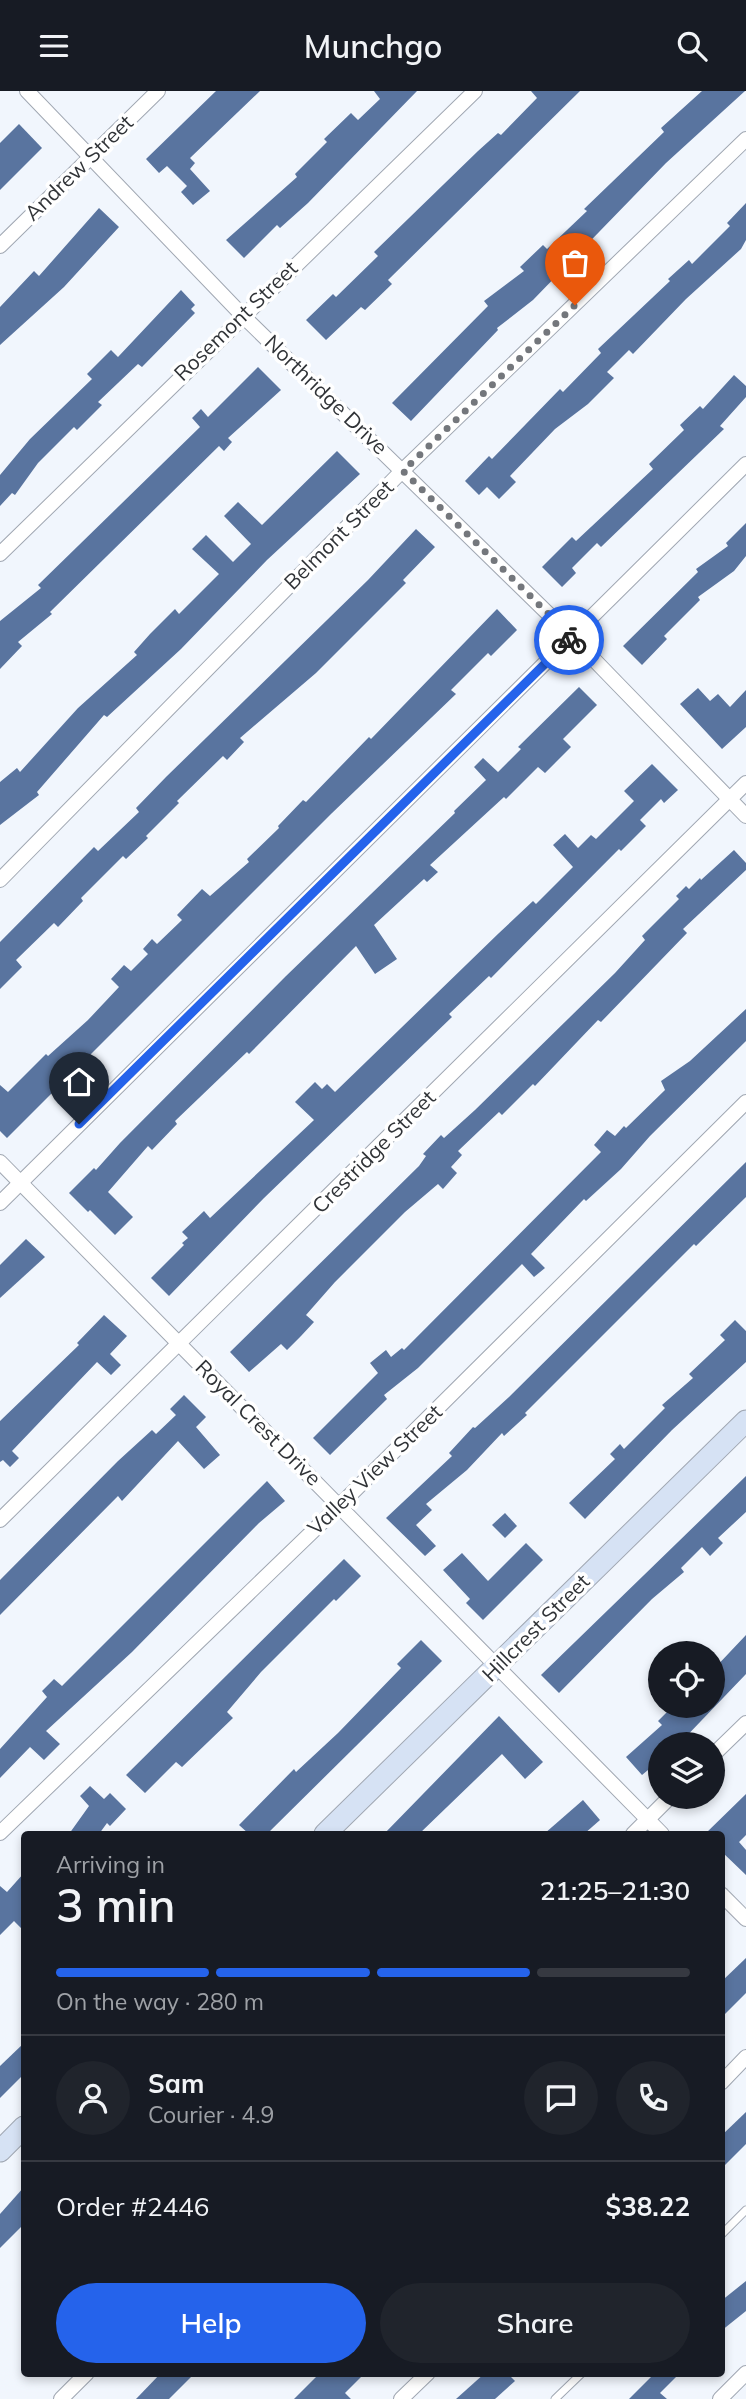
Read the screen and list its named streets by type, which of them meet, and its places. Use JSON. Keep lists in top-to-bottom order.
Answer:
{
  "streets": {
    "street": [
      "Andrew Street",
      "Rosemont Street",
      "Northridge Drive",
      "Belmont Street",
      "Crestridge Street",
      "Royal Crest Drive",
      "Valley View Street",
      "Hillcrest Street"
    ]
  },
  "crossings": [
    ["Andrew Street", "Northridge Drive"],
    ["Rosemont Street", "Northridge Drive"],
    ["Northridge Drive", "Belmont Street"],
    ["Northridge Drive", "Crestridge Street"],
    ["Crestridge Street", "Royal Crest Drive"],
    ["Royal Crest Drive", "Valley View Street"],
    ["Royal Crest Drive", "Hillcrest Street"]
  ],
  "page": {
    "header": "Munchgo",
    "heading": ["3 min", "Arriving in", "21:25–21:30"],
    "panel": [
      "Sam",
      "Courier · 4.9",
      "Order #2446",
      "$38.22"
    ],
    "bar": "On the way · 280 m",
    "buttons": ["Help", "Share"]
  }
}
